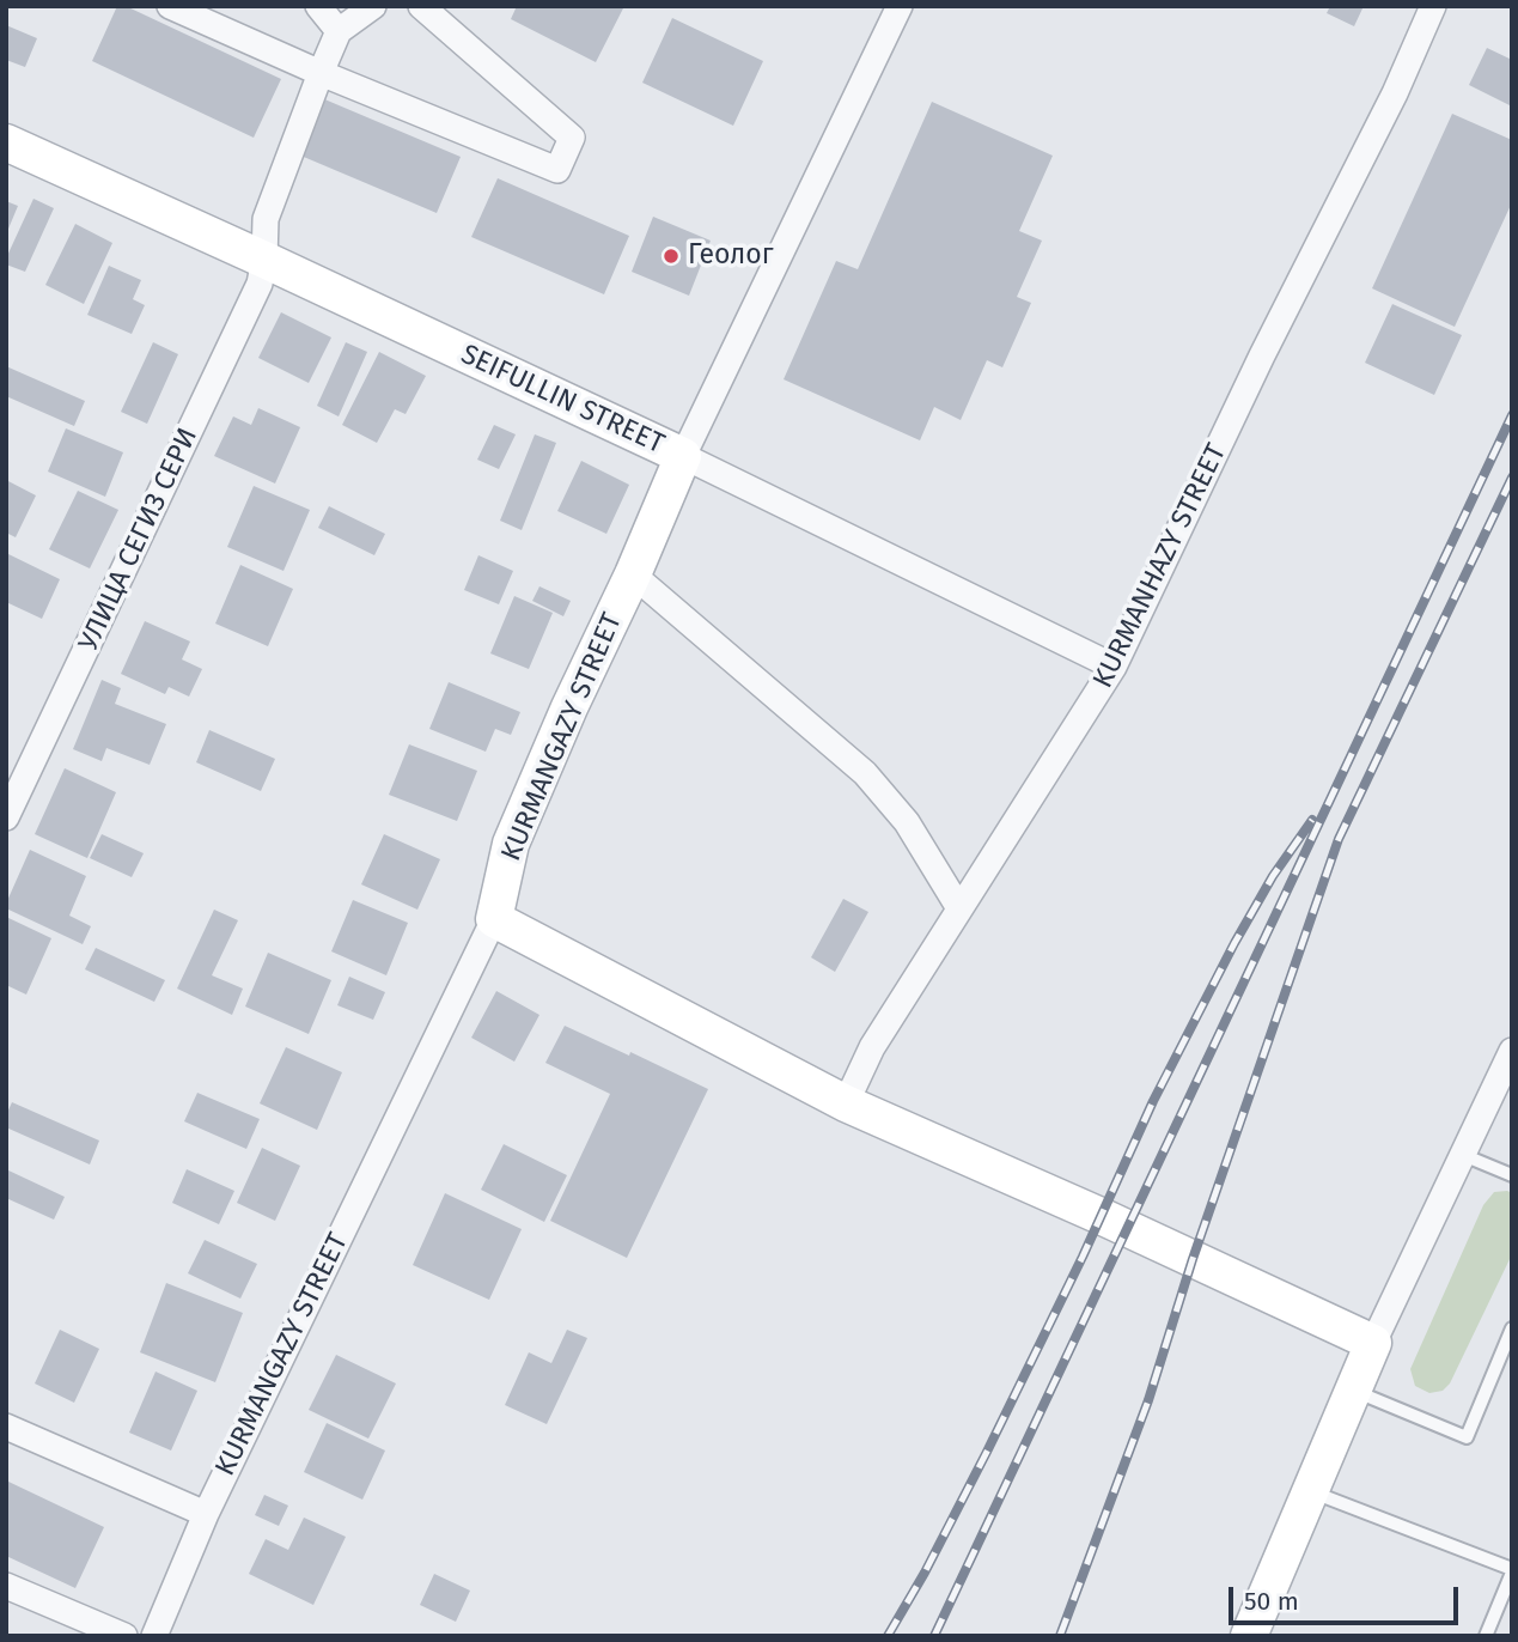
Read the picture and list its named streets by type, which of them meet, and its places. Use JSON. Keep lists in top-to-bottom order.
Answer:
{
  "streets": {
    "main road": ["SEIFULLIN STREET", "KURMANGAZY STREET"],
    "street": ["УЛИЦА СЕГИЗ СЕРИ", "KURMANHAZY STREET"]
  },
  "crossings": [
    ["SEIFULLIN STREET", "УЛИЦА СЕГИЗ СЕРИ"],
    ["SEIFULLIN STREET", "KURMANHAZY STREET"],
    ["SEIFULLIN STREET", "KURMANGAZY STREET"]
  ],
  "places": ["Геолог"],
  "scale_bar": "50 m"
}
